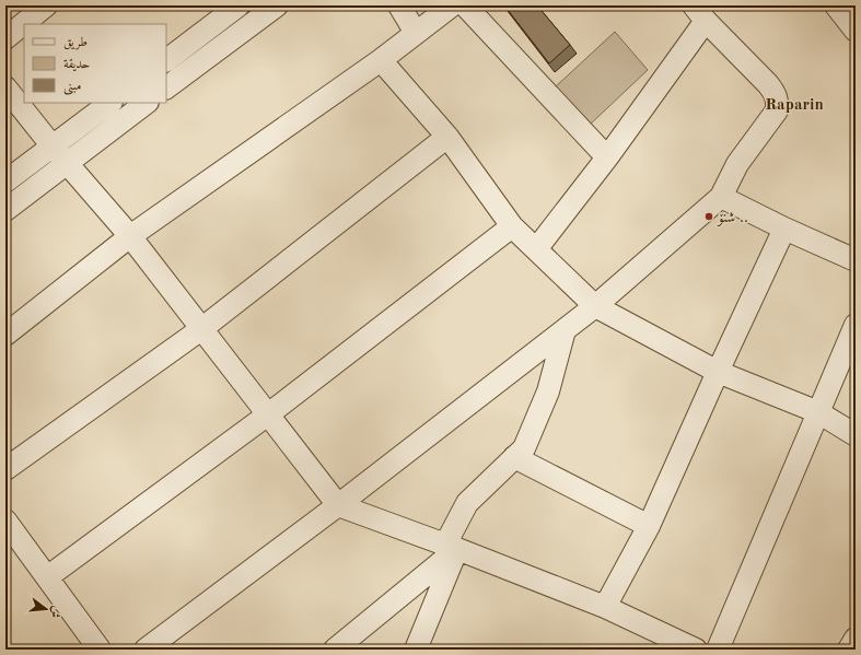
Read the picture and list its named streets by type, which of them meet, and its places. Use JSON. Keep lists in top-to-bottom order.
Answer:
{
  "districts": ["Raparin"],
  "places": ["شنۆ .."],
  "legend": ["طريق", "حديقة", "مبنى"],
  "north": "right"
}
